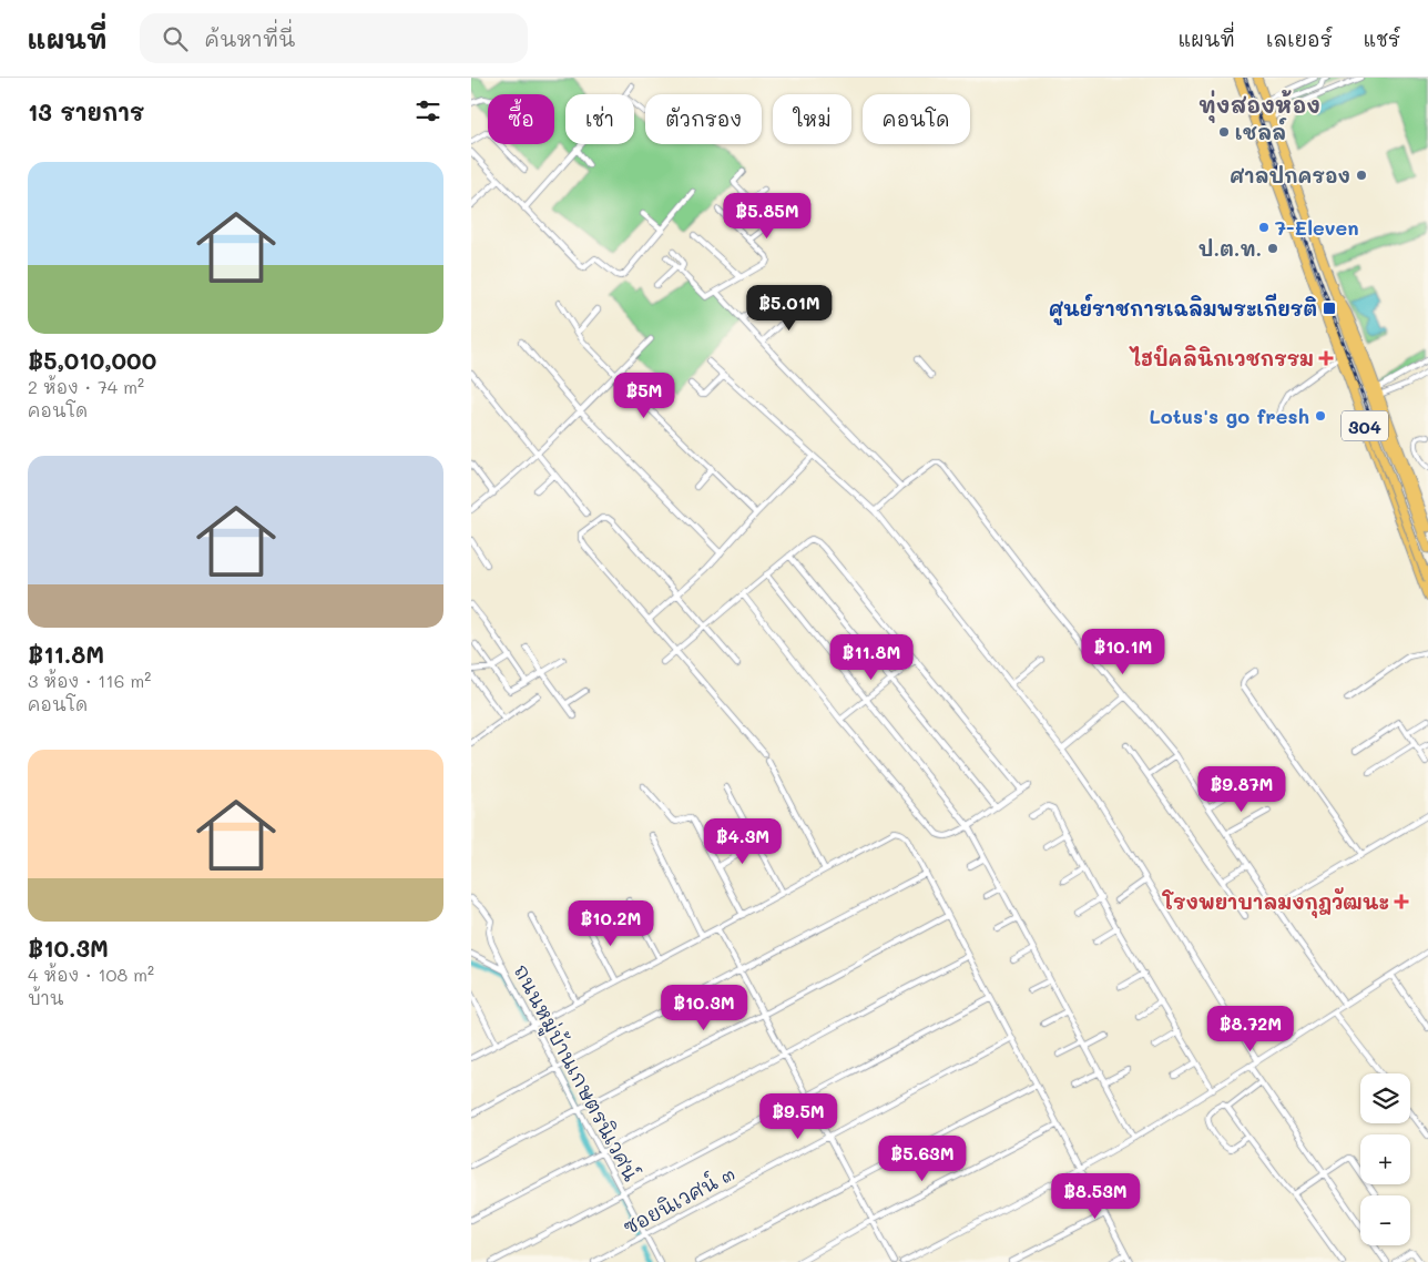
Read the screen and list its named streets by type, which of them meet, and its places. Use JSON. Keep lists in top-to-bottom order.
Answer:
{
  "streets": {
    "main road": ["304"],
    "street": ["ถนนหมู่บ้านเกษตรนิเวศน์", "ซอยนิเวศน์ ๓"]
  },
  "crossings": [
    ["ถนนหมู่บ้านเกษตรนิเวศน์", "ซอยนิเวศน์ ๓"]
  ],
  "districts": ["ทุ่งสองห้อง"],
  "places": {
    "other": [
      "เชลล์",
      "ศาลปกครอง",
      "7-Eleven",
      "ป.ต.ท.",
      "Lotus's go fresh"
    ],
    "transit": ["ศูนย์ราชการเฉลิมพระเกียรติ"],
    "health": ["ไฮป์คลินิกเวชกรรม", "โรงพยาบาลมงกุฎวัฒนะ"]
  },
  "page": {
    "header": "แผนที่",
    "search": "ค้นหาที่นี่",
    "nav": ["แผนที่", "เลเยอร์", "แชร์"],
    "heading": "13 รายการ",
    "chip": [
      "ซื้อ",
      "เช่า",
      "ตัวกรอง",
      "ใหม่",
      "คอนโด"
    ],
    "list": [
      {
        "name": "฿5,010,000",
        "note": "2 ห้อง · 74 m² · คอนโด"
      },
      {
        "name": "฿11.8M",
        "note": "3 ห้อง · 116 m² · คอนโด"
      },
      {
        "name": "฿10.3M",
        "note": "4 ห้อง · 108 m² · บ้าน"
      }
    ],
    "price": [
      "฿5.85M",
      "฿5.01M",
      "฿5M",
      "฿10.1M",
      "฿11.8M",
      "฿9.87M",
      "฿4.3M",
      "฿10.2M",
      "฿10.3M",
      "฿8.72M",
      "฿9.5M",
      "฿5.63M",
      "฿8.53M"
    ],
    "map_buttons": ["+", "−"]
  }
}
